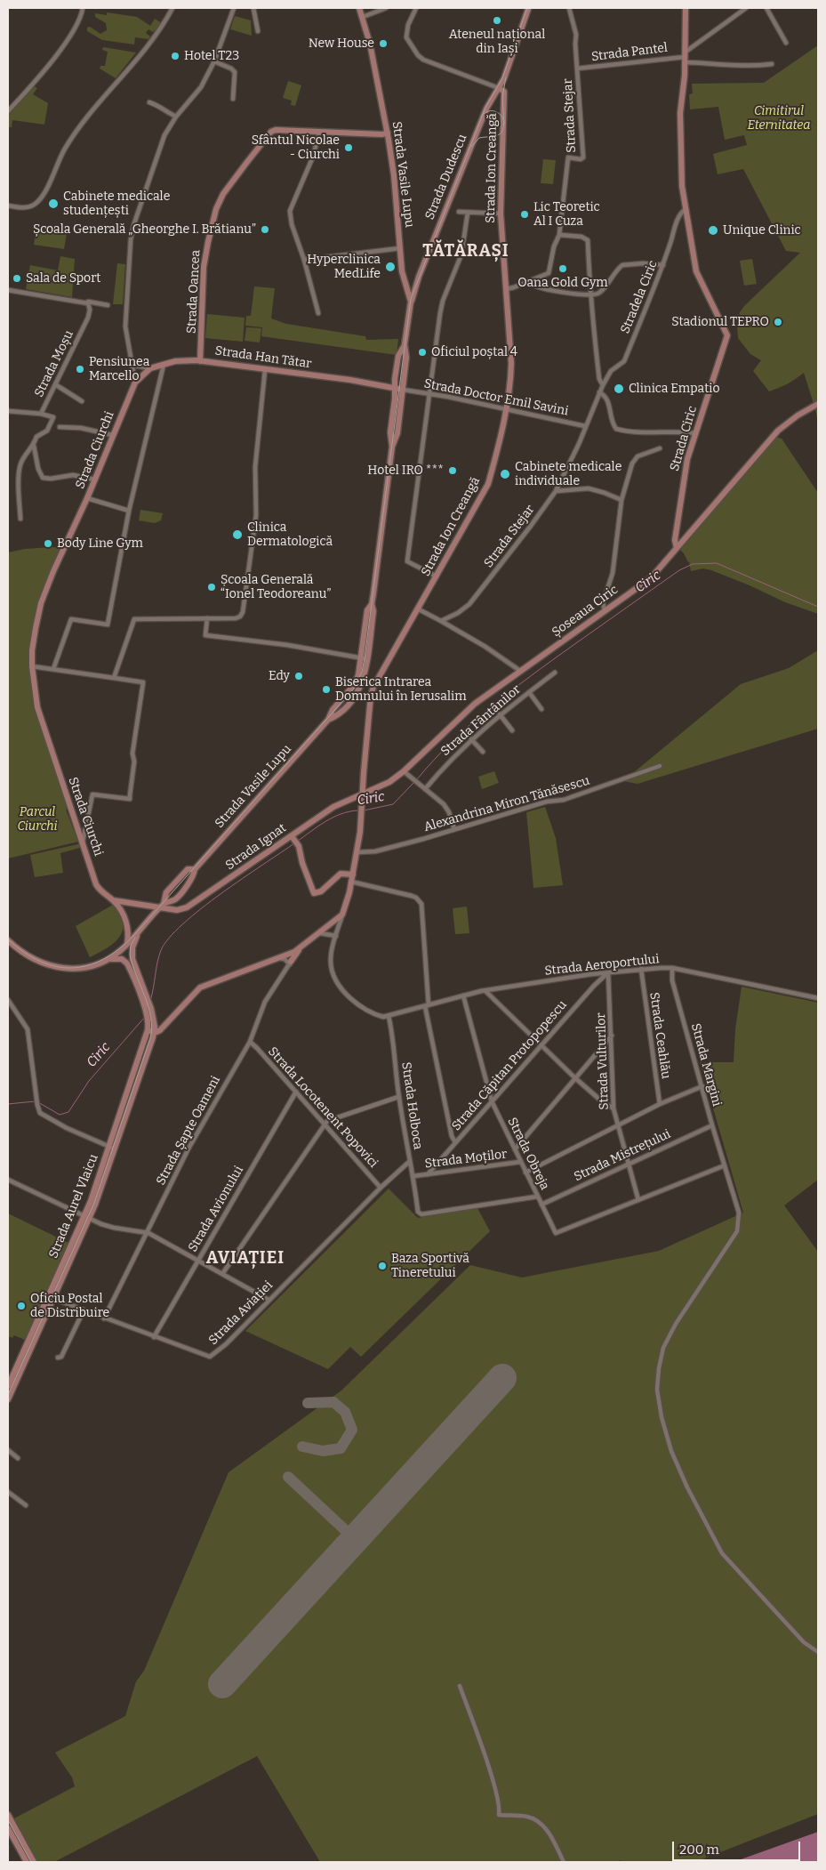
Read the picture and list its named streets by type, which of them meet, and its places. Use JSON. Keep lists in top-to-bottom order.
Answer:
{
  "streets": {
    "street": [
      "Strada Pantel",
      "Strada Stejar",
      "Strada Ion Creangă",
      "Strada Vasile Lupu",
      "Strada Dudescu",
      "Strada Oancea",
      "Stradela Ciric",
      "Strada Han Tătar",
      "Strada Moșu",
      "Strada Doctor Emil Savini",
      "Strada Ciric",
      "Strada Ciurchi",
      "Șoseaua Ciric",
      "Strada Fântânilor",
      "Alexandrina Miron Tănăsescu",
      "Strada Ignat",
      "Strada Aeroportului",
      "Strada Ceahlău",
      "Strada Vulturilor",
      "Strada Margini",
      "Strada Căpitan Protopopescu",
      "Strada Holboca",
      "Strada Locotenent Popovici",
      "Strada Șapte Oameni",
      "Strada Obreja",
      "Strada Mistrețului",
      "Strada Moților",
      "Strada Aurel Vlaicu",
      "Strada Avionului",
      "Strada Aviației"
    ]
  },
  "crossings": [
    ["Strada Pantel", "Strada Stejar"],
    ["Strada Pantel", "Strada Ciric"],
    ["Strada Stejar", "Strada Ion Creangă"],
    ["Strada Stejar", "Stradela Ciric"],
    ["Strada Stejar", "Strada Doctor Emil Savini"],
    ["Strada Stejar", "Strada Fântânilor"],
    ["Strada Ion Creangă", "Strada Doctor Emil Savini"],
    ["Strada Ion Creangă", "Șoseaua Ciric"],
    ["Strada Ion Creangă", "Alexandrina Miron Tănăsescu"],
    ["Strada Ion Creangă", "Strada Ignat"],
    ["Strada Ion Creangă", "Strada Aurel Vlaicu"],
    ["Strada Vasile Lupu", "Strada Dudescu"],
    ["Strada Vasile Lupu", "Strada Han Tătar"],
    ["Strada Vasile Lupu", "Strada Doctor Emil Savini"],
    ["Strada Vasile Lupu", "Strada Ciurchi"],
    ["Strada Vasile Lupu", "Strada Ignat"],
    ["Strada Vasile Lupu", "Strada Aurel Vlaicu"],
    ["Strada Oancea", "Strada Han Tătar"],
    ["Stradela Ciric", "Strada Ciric"],
    ["Strada Han Tătar", "Strada Doctor Emil Savini"],
    ["Strada Han Tătar", "Strada Ciurchi"],
    ["Strada Ciric", "Șoseaua Ciric"],
    ["Șoseaua Ciric", "Strada Fântânilor"],
    ["Șoseaua Ciric", "Strada Ignat"],
    ["Strada Aeroportului", "Strada Ceahlău"],
    ["Strada Aeroportului", "Strada Vulturilor"],
    ["Strada Aeroportului", "Strada Margini"],
    ["Strada Aeroportului", "Strada Căpitan Protopopescu"],
    ["Strada Aeroportului", "Strada Holboca"],
    ["Strada Aeroportului", "Strada Obreja"],
    ["Strada Vulturilor", "Strada Căpitan Protopopescu"],
    ["Strada Vulturilor", "Strada Obreja"],
    ["Strada Vulturilor", "Strada Mistrețului"],
    ["Strada Margini", "Strada Mistrețului"],
    ["Strada Căpitan Protopopescu", "Strada Obreja"],
    ["Strada Căpitan Protopopescu", "Strada Moților"],
    ["Strada Holboca", "Strada Obreja"],
    ["Strada Holboca", "Strada Moților"],
    ["Strada Holboca", "Strada Aviației"],
    ["Strada Locotenent Popovici", "Strada Șapte Oameni"],
    ["Strada Locotenent Popovici", "Strada Avionului"],
    ["Strada Locotenent Popovici", "Strada Aviației"],
    ["Strada Șapte Oameni", "Strada Aviației"],
    ["Strada Obreja", "Strada Mistrețului"],
    ["Strada Obreja", "Strada Moților"],
    ["Strada Aurel Vlaicu", "Strada Aviației"],
    ["Strada Avionului", "Strada Aviației"]
  ],
  "districts": ["TĂTĂRAȘI", "AVIAȚIEI"],
  "water": ["Ciric"],
  "parks": ["Cimitirul Eternitatea", "Parcul Ciurchi"],
  "places": [
    "Ateneul național din Iași",
    "New House",
    "Hotel T23",
    "Sfântul Nicolae - Ciurchi",
    "Cabinete medicale studențești",
    "Lic Teoretic Al I Cuza",
    "Școala Generală „Gheorghe I. Brătianu”",
    "Unique Clinic",
    "Hyperclinica MedLife",
    "Oana Gold Gym",
    "Sala de Sport",
    "Stadionul TEPRO",
    "Oficiul poștal 4",
    "Pensiunea Marcello",
    "Clinica Empatio",
    "Hotel IRO ***",
    "Cabinete medicale individuale",
    "Clinica Dermatologică",
    "Body Line Gym",
    "Școala Generală “Ionel Teodoreanu”",
    "Edy",
    "Biserica Intrarea Domnului în Ierusalim",
    "Baza Sportivă Tineretului",
    "Oficiu Postal de Distribuire"
  ],
  "scale_bar": "200 m"
}
